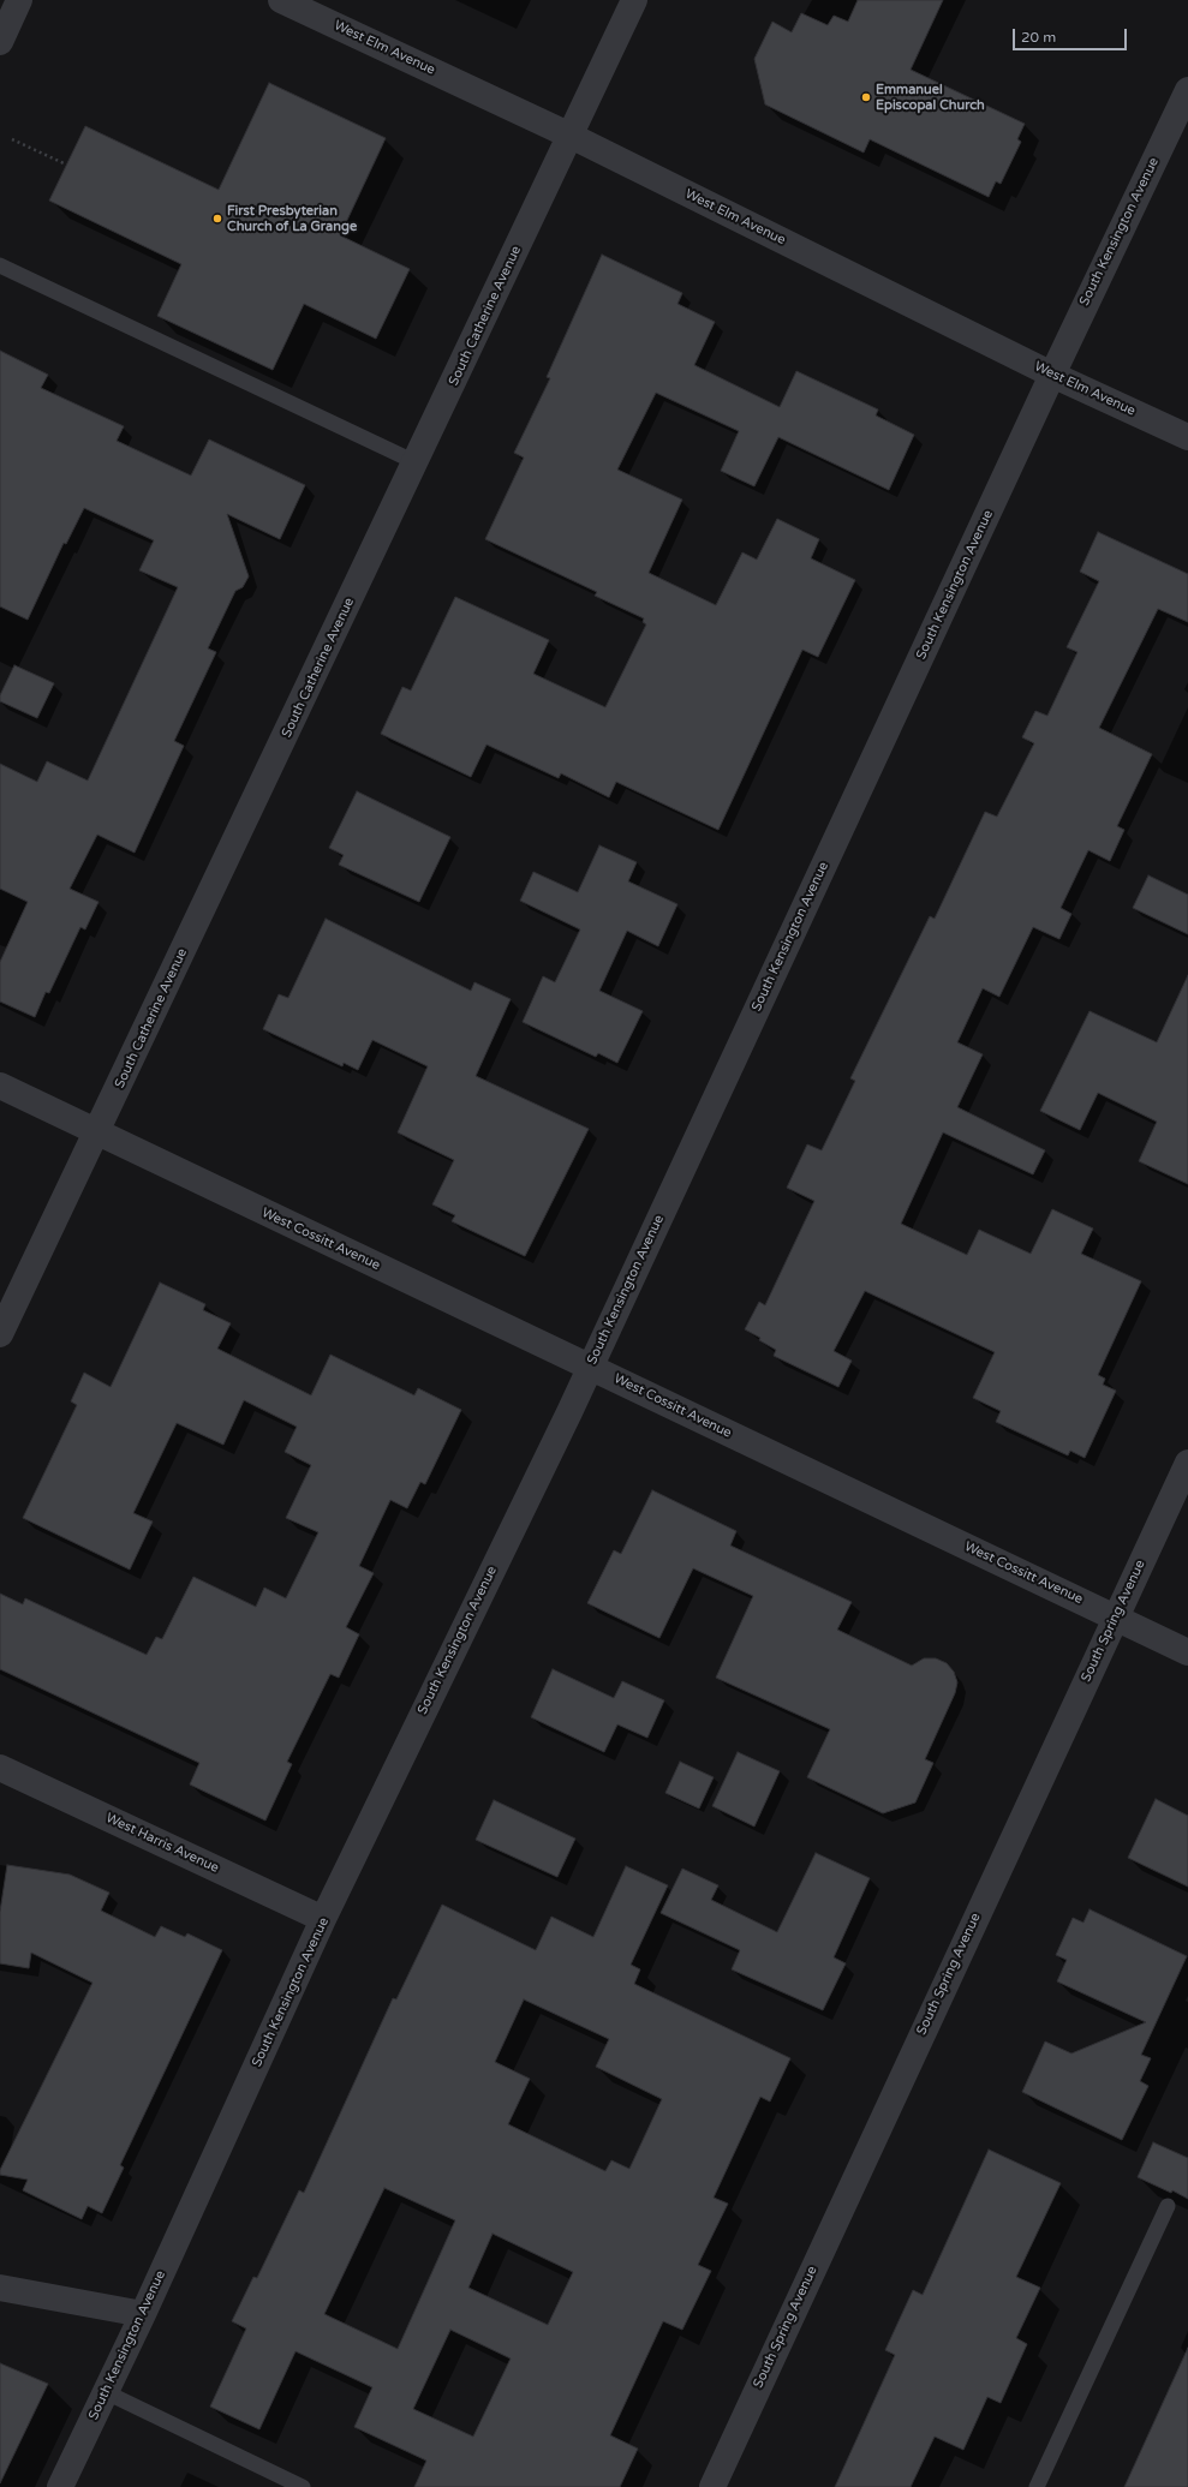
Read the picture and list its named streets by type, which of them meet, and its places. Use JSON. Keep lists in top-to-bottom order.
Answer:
{
  "streets": {
    "street": [
      "West Elm Avenue",
      "South Kensington Avenue",
      "South Catherine Avenue",
      "West Cossitt Avenue",
      "South Spring Avenue",
      "West Harris Avenue"
    ]
  },
  "crossings": [
    ["West Elm Avenue", "South Kensington Avenue"],
    ["West Elm Avenue", "South Catherine Avenue"],
    ["South Kensington Avenue", "West Cossitt Avenue"],
    ["South Kensington Avenue", "West Harris Avenue"],
    ["South Catherine Avenue", "West Cossitt Avenue"],
    ["West Cossitt Avenue", "South Spring Avenue"]
  ],
  "places": ["Emmanuel Episcopal Church", "First Presbyterian Church of La Grange"],
  "scale_bar": "20 m"
}
